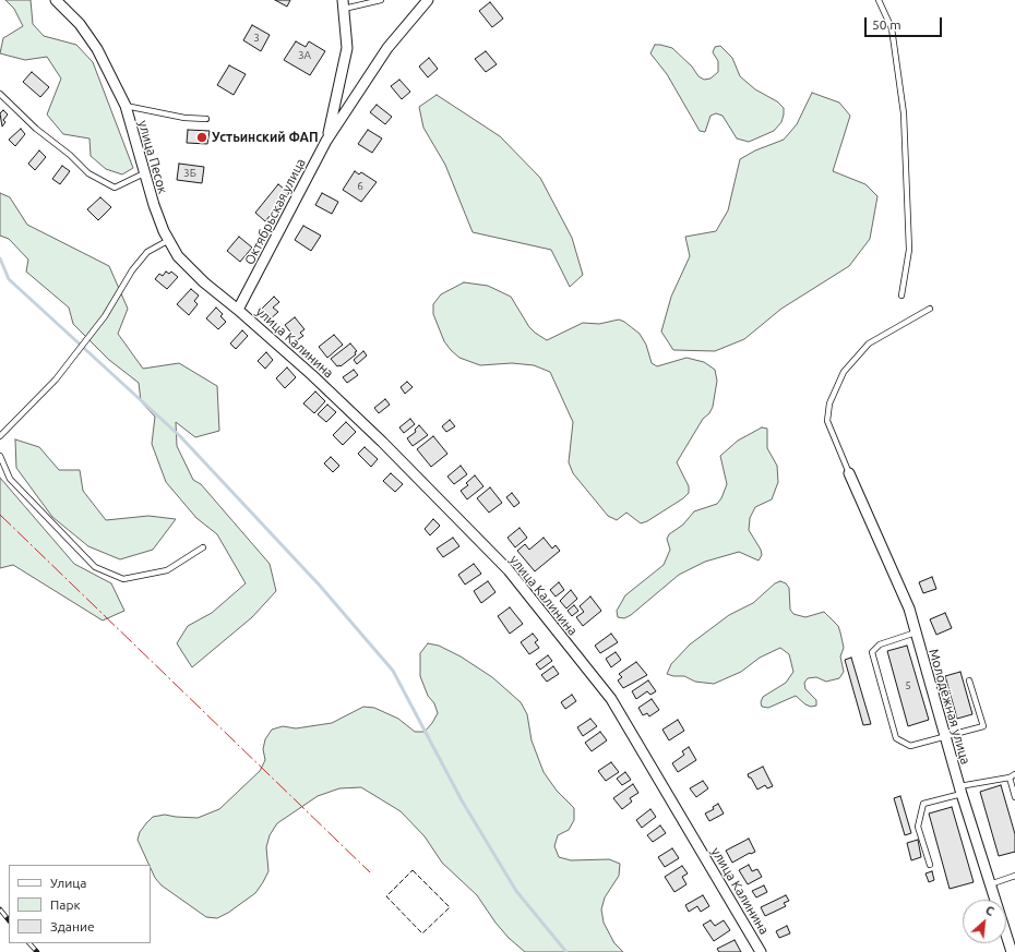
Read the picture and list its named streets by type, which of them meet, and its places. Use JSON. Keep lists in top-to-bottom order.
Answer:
{
  "streets": {
    "street": [
      "улица Песок",
      "Октябрьская улица",
      "улица Калинина",
      "Молодёжная улица"
    ]
  },
  "crossings": [
    ["улица Песок", "Октябрьская улица"],
    ["улица Песок", "улица Калинина"],
    ["Октябрьская улица", "улица Калинина"]
  ],
  "places": ["Устьинский ФАП"],
  "house_numbers": [
    "3",
    "3А",
    "3Б",
    "6",
    "5"
  ],
  "legend": ["Улица", "Парк", "Здание"],
  "scale_bar": "50 m",
  "north": "top right"
}
